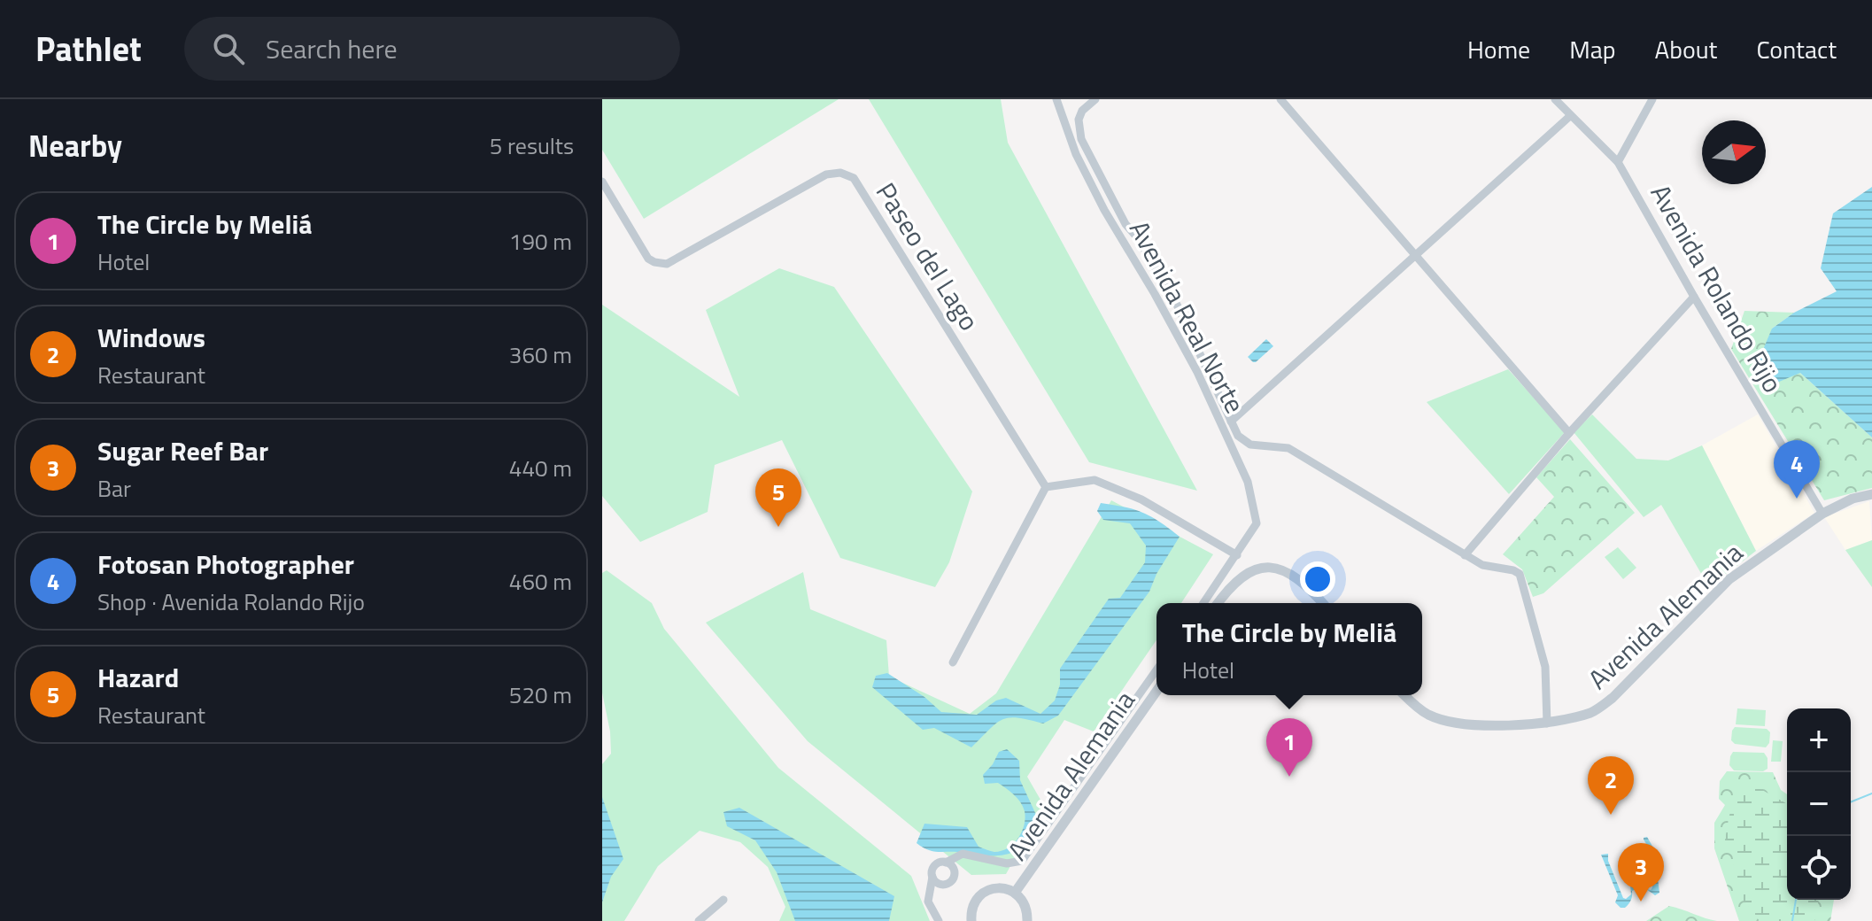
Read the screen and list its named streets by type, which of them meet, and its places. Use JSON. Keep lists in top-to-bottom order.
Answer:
{
  "streets": {
    "street": [
      "Paseo del Lago",
      "Avenida Rolando Rijo",
      "Avenida Real Norte",
      "Avenida Alemania"
    ]
  },
  "crossings": [
    ["Avenida Rolando Rijo", "Avenida Alemania"]
  ],
  "north": "right",
  "page": {
    "header": "Pathlet",
    "search": "Search here",
    "nav": [
      "Home",
      "Map",
      "About",
      "Contact"
    ],
    "heading": ["Nearby", "5 results"],
    "list": [
      {
        "mark": "1",
        "name": "The Circle by Meliá",
        "note": "Hotel",
        "value": "190 m"
      },
      {
        "mark": "2",
        "name": "Windows",
        "note": "Restaurant",
        "value": "360 m"
      },
      {
        "mark": "3",
        "name": "Sugar Reef Bar",
        "note": "Bar",
        "value": "440 m"
      },
      {
        "mark": "4",
        "name": "Fotosan Photographer",
        "note": "Shop · Avenida Rolando Rijo",
        "value": "460 m"
      },
      {
        "mark": "5",
        "name": "Hazard",
        "note": "Restaurant",
        "value": "520 m"
      }
    ],
    "pins": [
      "4",
      "5",
      "1",
      "2",
      "3"
    ],
    "popup": ["The Circle by Meliá", "Hotel"],
    "map_buttons": ["+", "−"]
  }
}
